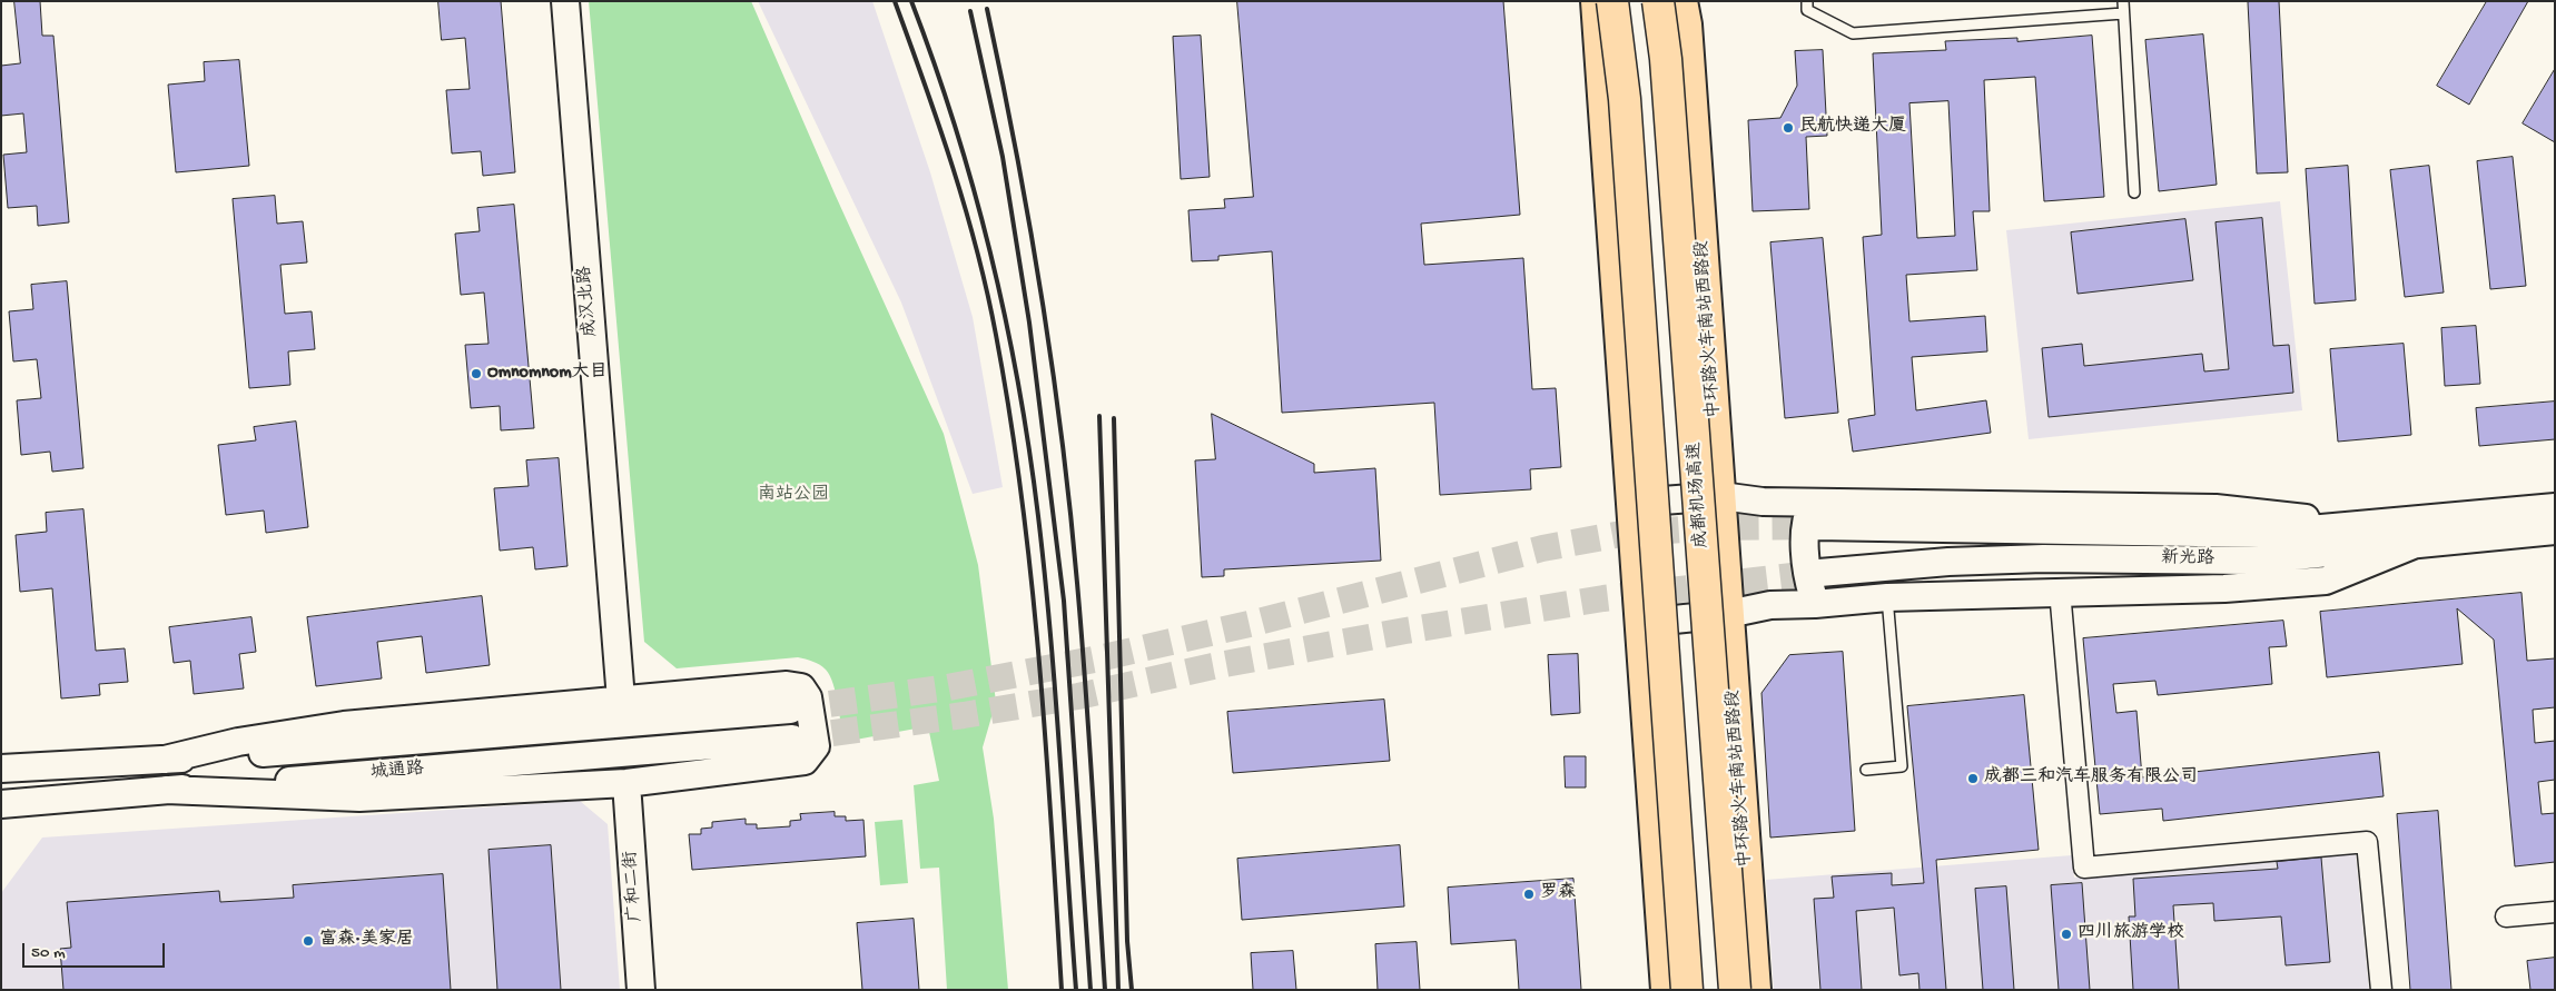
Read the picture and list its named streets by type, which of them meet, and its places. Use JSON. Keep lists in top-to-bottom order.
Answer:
{
  "streets": {
    "highway": ["成都机场高速"],
    "main road": [
      "成汉北路",
      "中环路火车南站西路段",
      "新光路",
      "城通路",
      "广和二街"
    ]
  },
  "parks": ["南站公园"],
  "places": [
    "民航快递大厦",
    "Omnomnom大目",
    "成都三和汽车服务有限公司",
    "罗森",
    "四川旅游学校",
    "富森·美家居"
  ],
  "scale_bar": "50 m"
}
